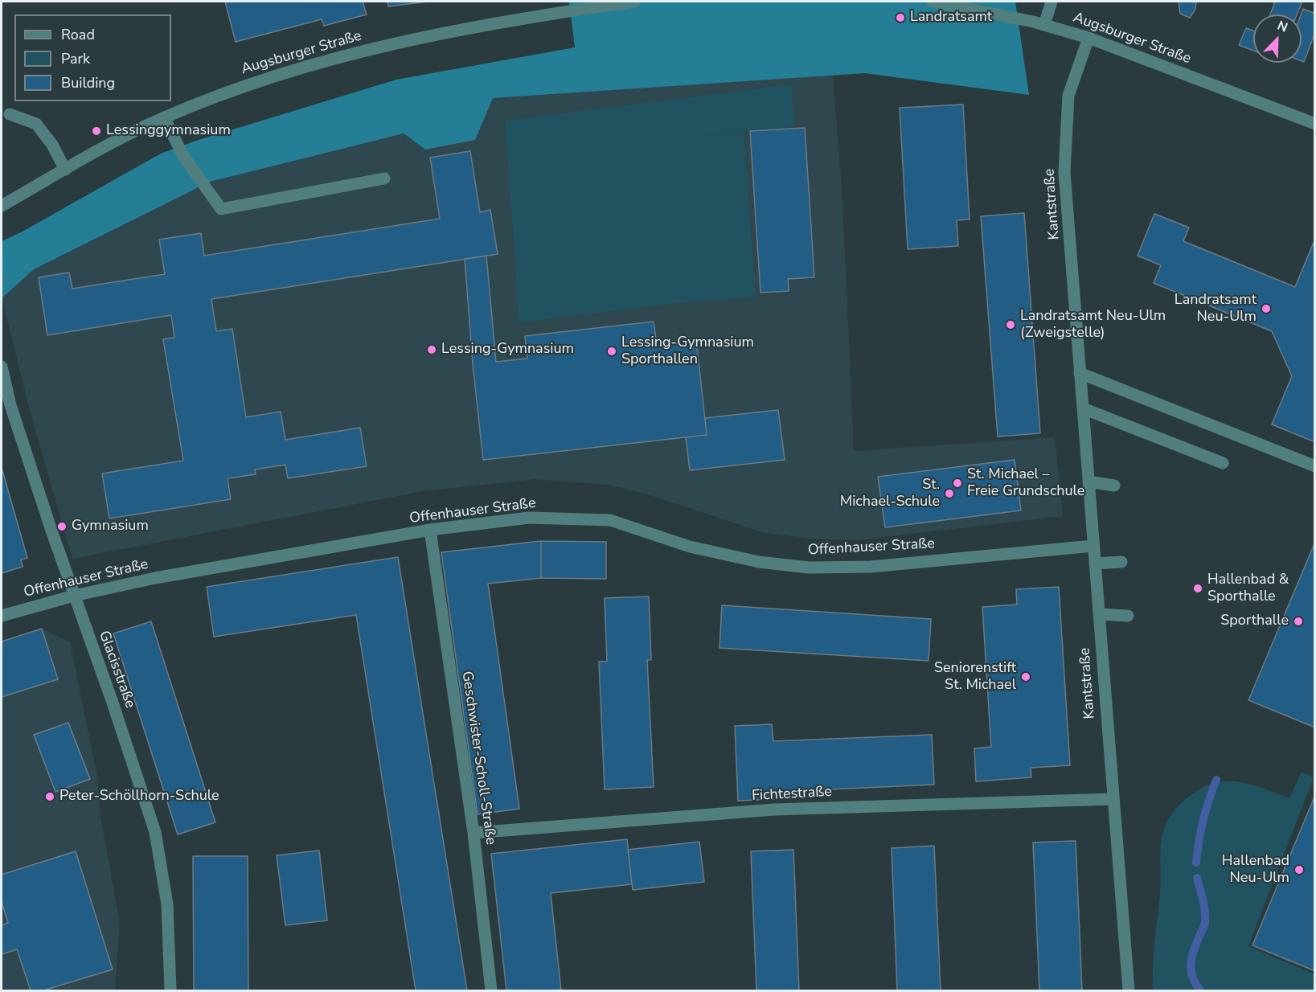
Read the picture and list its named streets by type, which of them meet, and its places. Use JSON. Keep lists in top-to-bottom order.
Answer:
{
  "streets": {
    "street": [
      "Augsburger Straße",
      "Kantstraße",
      "Offenhauser Straße",
      "Glacisstraße",
      "Geschwister-Scholl-Straße",
      "Fichtestraße"
    ]
  },
  "crossings": [
    ["Augsburger Straße", "Kantstraße"],
    ["Kantstraße", "Offenhauser Straße"],
    ["Kantstraße", "Fichtestraße"],
    ["Offenhauser Straße", "Glacisstraße"],
    ["Offenhauser Straße", "Geschwister-Scholl-Straße"],
    ["Geschwister-Scholl-Straße", "Fichtestraße"]
  ],
  "places": [
    "Landratsamt",
    "Lessinggymnasium",
    "Landratsamt Neu-Ulm",
    "Landratsamt Neu-Ulm (Zweigstelle)",
    "Lessing-Gymnasium",
    "Lessing-Gymnasium Sporthallen",
    "St. Michael – Freie Grundschule",
    "St. Michael-Schule",
    "Gymnasium",
    "Hallenbad & Sporthalle",
    "Sporthalle",
    "Seniorenstift St. Michael",
    "Peter-Schöllhorn-Schule",
    "Hallenbad Neu-Ulm"
  ],
  "legend": ["Road", "Park", "Building"],
  "north": "top right"
}
